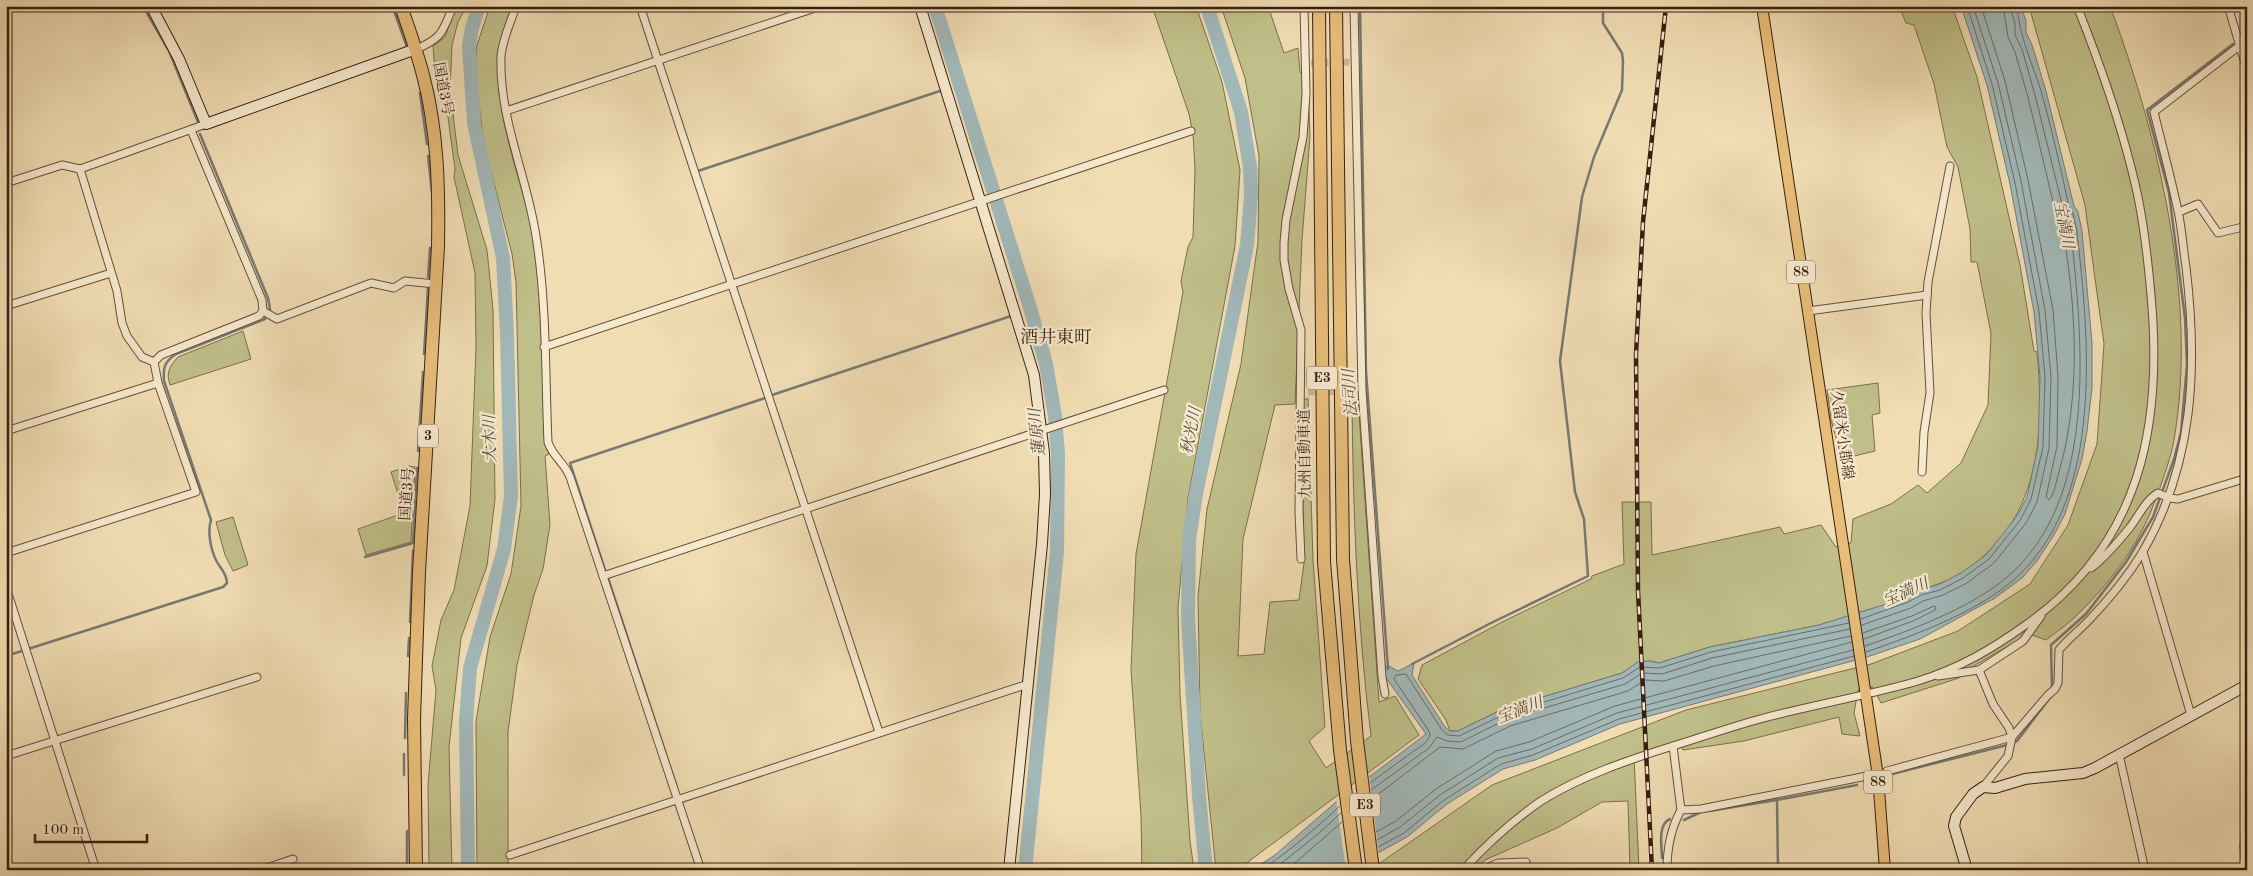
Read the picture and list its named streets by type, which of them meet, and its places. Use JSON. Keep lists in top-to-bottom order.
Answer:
{
  "streets": {
    "highway": [
      "国道3号",
      "E3",
      "3",
      "九州自動車道"
    ],
    "main road": ["88", "久留米小郡線"]
  },
  "districts": ["酒井東町"],
  "water": [
    "宝満川",
    "法司川",
    "秋光川",
    "蓮原川",
    "大木川"
  ],
  "scale_bar": "100 m"
}
